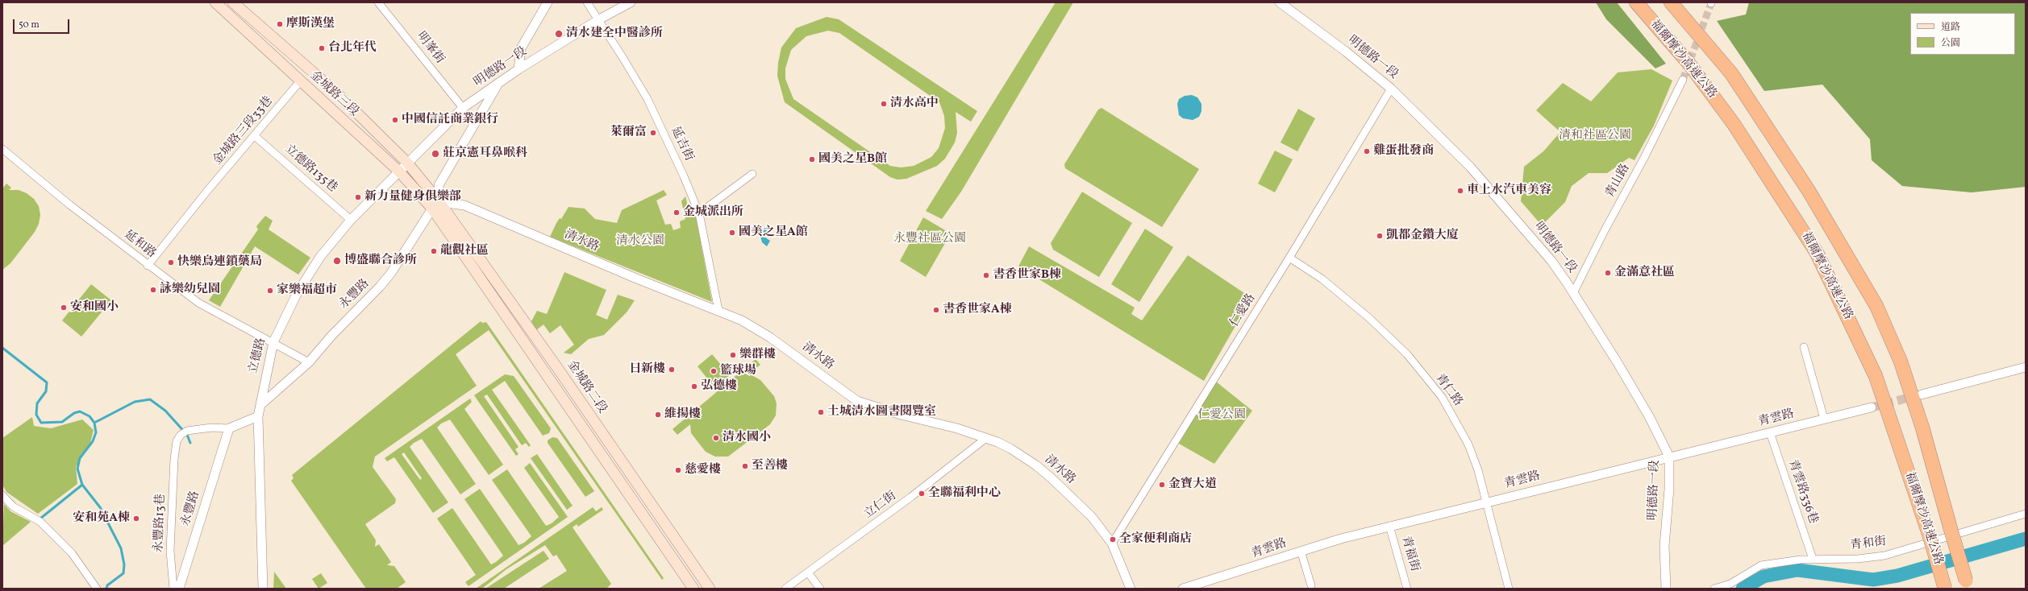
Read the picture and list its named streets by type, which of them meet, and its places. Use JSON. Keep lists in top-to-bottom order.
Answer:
{
  "streets": {
    "highway": ["福爾摩沙高速公路"],
    "main road": ["金城路三段", "金城路二段"],
    "street": [
      "明峯街",
      "明德路一段",
      "金城路三段33巷",
      "延吉街",
      "立德路135巷",
      "青山路",
      "清水路",
      "延和路",
      "永豐路",
      "仁愛路",
      "立德路",
      "青仁路",
      "青雲路",
      "青雲路336巷",
      "立仁街",
      "永豐路13巷",
      "青和街",
      "青福街"
    ]
  },
  "crossings": [
    ["明峯街", "明德路一段"],
    ["明德路一段", "金城路三段"],
    ["明德路一段", "延吉街"],
    ["明德路一段", "青山路"],
    ["明德路一段", "仁愛路"],
    ["明德路一段", "立德路"],
    ["明德路一段", "青雲路"],
    ["金城路三段", "金城路三段33巷"],
    ["金城路三段", "清水路"],
    ["金城路三段", "永豐路"],
    ["金城路三段", "立德路"],
    ["金城路三段", "金城路二段"],
    ["金城路三段33巷", "立德路135巷"],
    ["金城路三段33巷", "延和路"],
    ["延吉街", "清水路"],
    ["立德路135巷", "立德路"],
    ["清水路", "永豐路"],
    ["清水路", "仁愛路"],
    ["清水路", "金城路二段"],
    ["清水路", "立仁街"],
    ["延和路", "永豐路"],
    ["延和路", "立德路"],
    ["永豐路", "立德路"],
    ["永豐路", "金城路二段"],
    ["永豐路", "永豐路13巷"],
    ["仁愛路", "青仁路"],
    ["青仁路", "青雲路"],
    ["青雲路", "青雲路336巷"],
    ["青雲路", "青福街"],
    ["青雲路336巷", "青和街"]
  ],
  "parks": [
    "清和社區公園",
    "永豐社區公園",
    "清水公園",
    "仁愛公園"
  ],
  "places": [
    "摩斯漢堡",
    "清水建全中醫診所",
    "台北年代",
    "清水高中",
    "中國信託商業銀行",
    "萊爾富",
    "雞蛋批發商",
    "莊京憲耳鼻喉科",
    "國美之星B館",
    "車上水汽車美容",
    "新力量健身俱樂部",
    "金城派出所",
    "國美之星A館",
    "凱都金鑽大廈",
    "龍觀社區",
    "博盛聯合診所",
    "快樂鳥連鎖藥局",
    "金滿意社區",
    "書香世家B棟",
    "詠樂幼兒園",
    "家樂福超市",
    "安和國小",
    "書香世家A棟",
    "樂群樓",
    "日新樓",
    "籃球場",
    "弘德樓",
    "土城清水圖書閱覽室",
    "維揚樓",
    "清水國小",
    "至善樓",
    "慈愛樓",
    "金寶大道",
    "全聯福利中心",
    "安和苑A棟",
    "全家便利商店"
  ],
  "legend": ["道路", "公園"],
  "scale_bar": "50 m"
}
